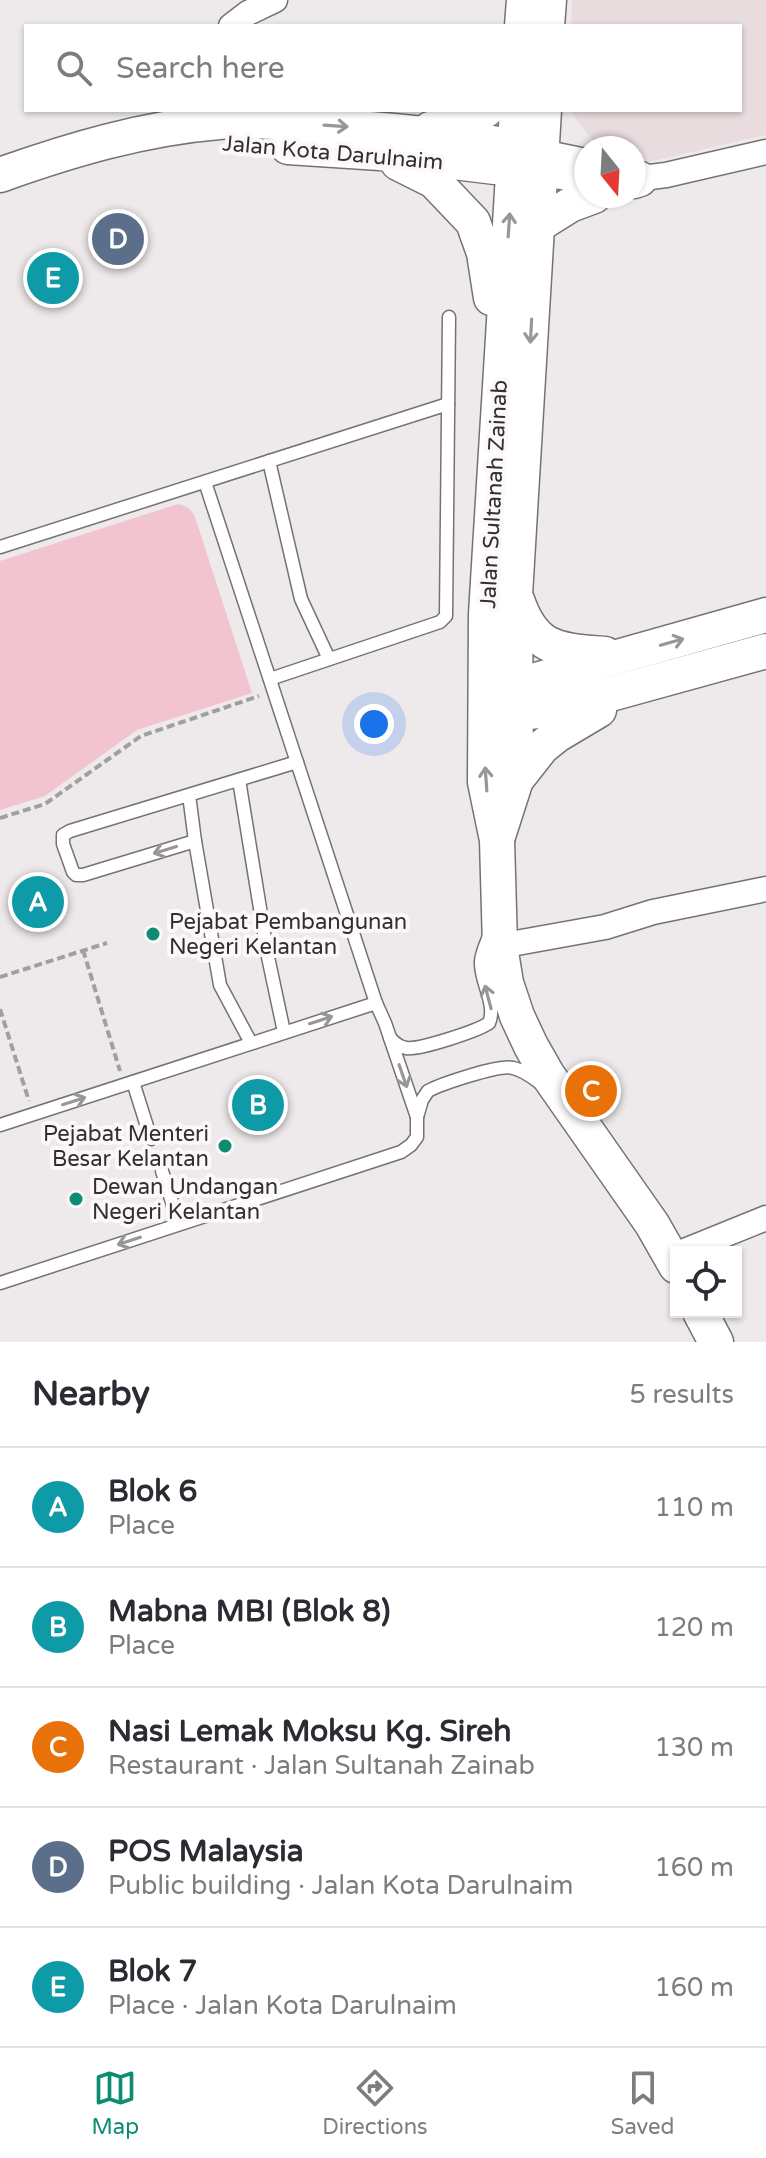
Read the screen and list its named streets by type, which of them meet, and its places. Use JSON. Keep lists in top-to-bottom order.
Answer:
{
  "streets": {
    "main road": ["Jalan Kota Darulnaim", "Jalan Sultanah Zainab"]
  },
  "crossings": [
    ["Jalan Kota Darulnaim", "Jalan Sultanah Zainab"]
  ],
  "places": ["Pejabat Pembangunan Negeri Kelantan", "Pejabat Menteri Besar Kelantan", "Dewan Undangan Negeri Kelantan"],
  "north": "bottom",
  "page": {
    "search": "Search here",
    "pins": [
      "D",
      "E",
      "A",
      "C",
      "B"
    ],
    "heading": ["Nearby", "5 results"],
    "list": [
      {
        "mark": "A",
        "name": "Blok 6",
        "note": "Place",
        "value": "110 m"
      },
      {
        "mark": "B",
        "name": "Mabna MBI (Blok 8)",
        "note": "Place",
        "value": "120 m"
      },
      {
        "mark": "C",
        "name": "Nasi Lemak Moksu Kg. Sireh",
        "note": "Restaurant · Jalan Sultanah Zainab",
        "value": "130 m"
      },
      {
        "mark": "D",
        "name": "POS Malaysia",
        "note": "Public building · Jalan Kota Darulnaim",
        "value": "160 m"
      },
      {
        "mark": "E",
        "name": "Blok 7",
        "note": "Place · Jalan Kota Darulnaim",
        "value": "160 m"
      }
    ],
    "nav": ["Map", "Directions", "Saved"]
  }
}
